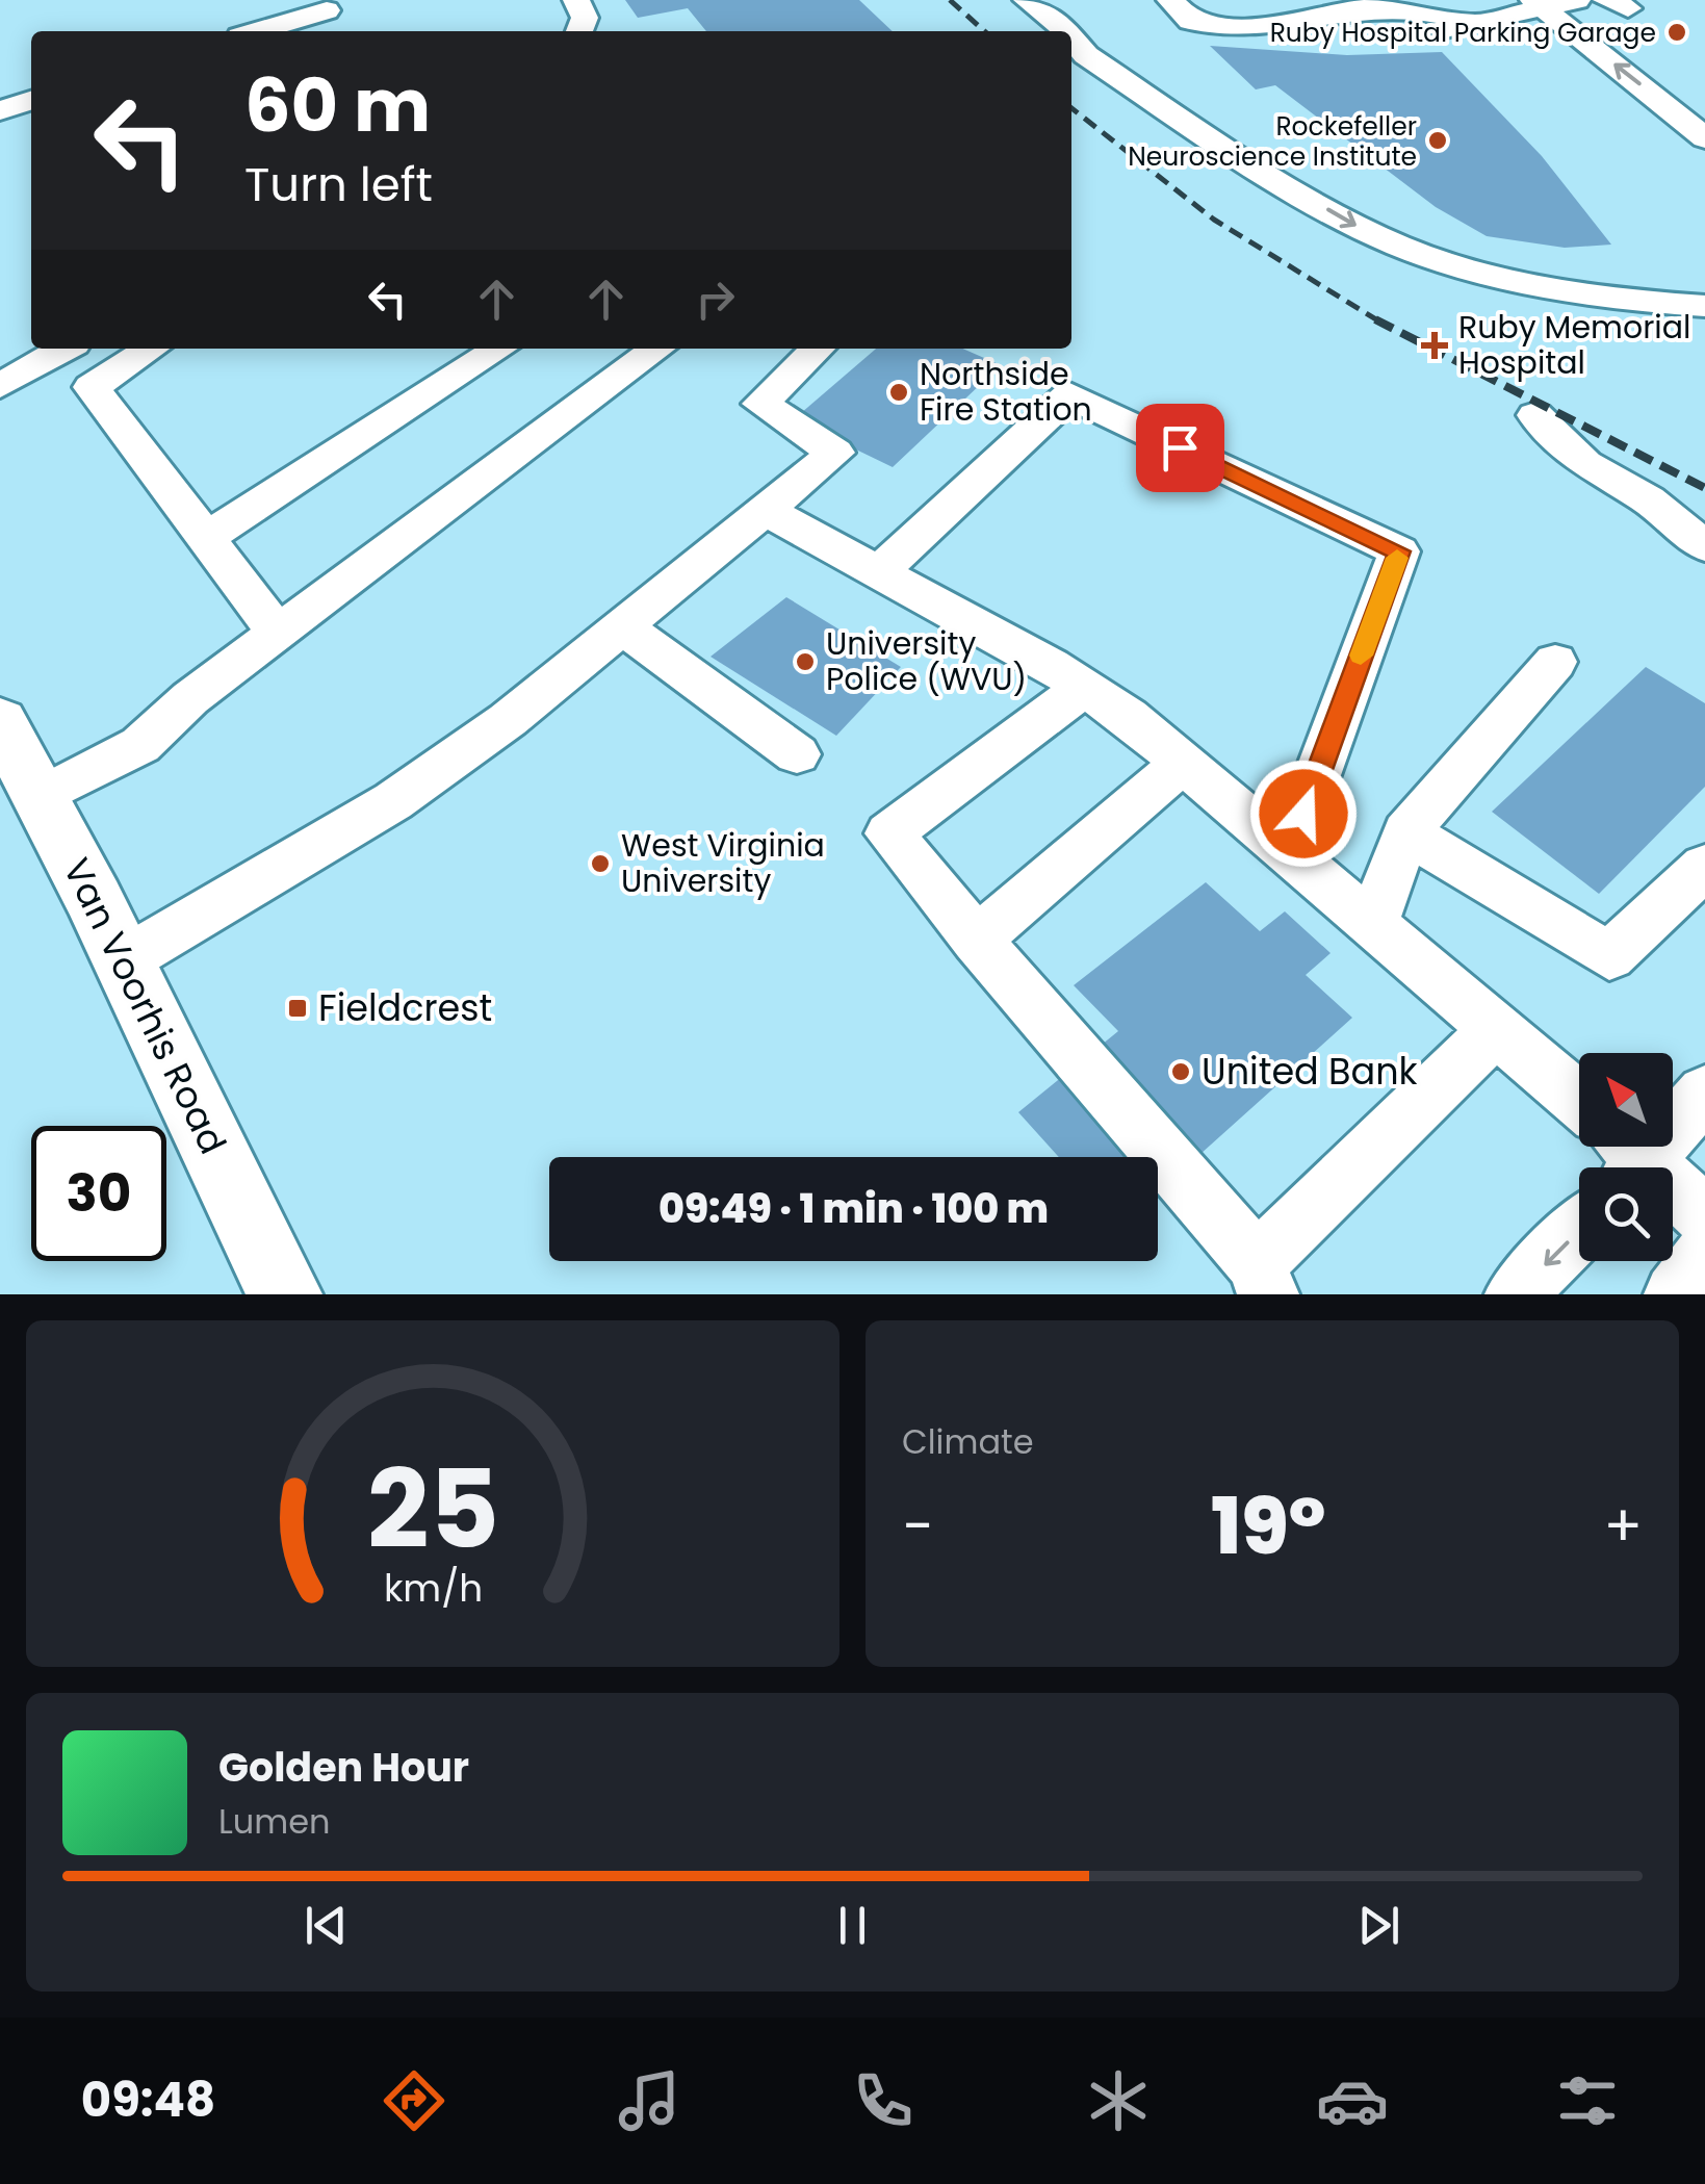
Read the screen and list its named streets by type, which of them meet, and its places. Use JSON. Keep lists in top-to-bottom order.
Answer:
{
  "streets": {
    "main road": ["Van Voorhis Road"]
  },
  "places": {
    "other": [
      "Ruby Hospital Parking Garage",
      "Rockefeller Neuroscience Institute",
      "Northside Fire Station",
      "University Police (WVU)",
      "West Virginia University",
      "United Bank"
    ],
    "health": ["Ruby Memorial Hospital"],
    "transit": ["Fieldcrest"]
  },
  "north": "top left",
  "page": {
    "turn": ["60 m", "Turn left"],
    "limit": "30",
    "trip": "09:49 · 1 min · 100 m",
    "tile": "Climate",
    "heat": ["−", "19°", "+"],
    "song": ["Golden Hour", "Lumen"],
    "tabs": "09:48",
    "gauge": ["25", "km/h"]
  }
}
